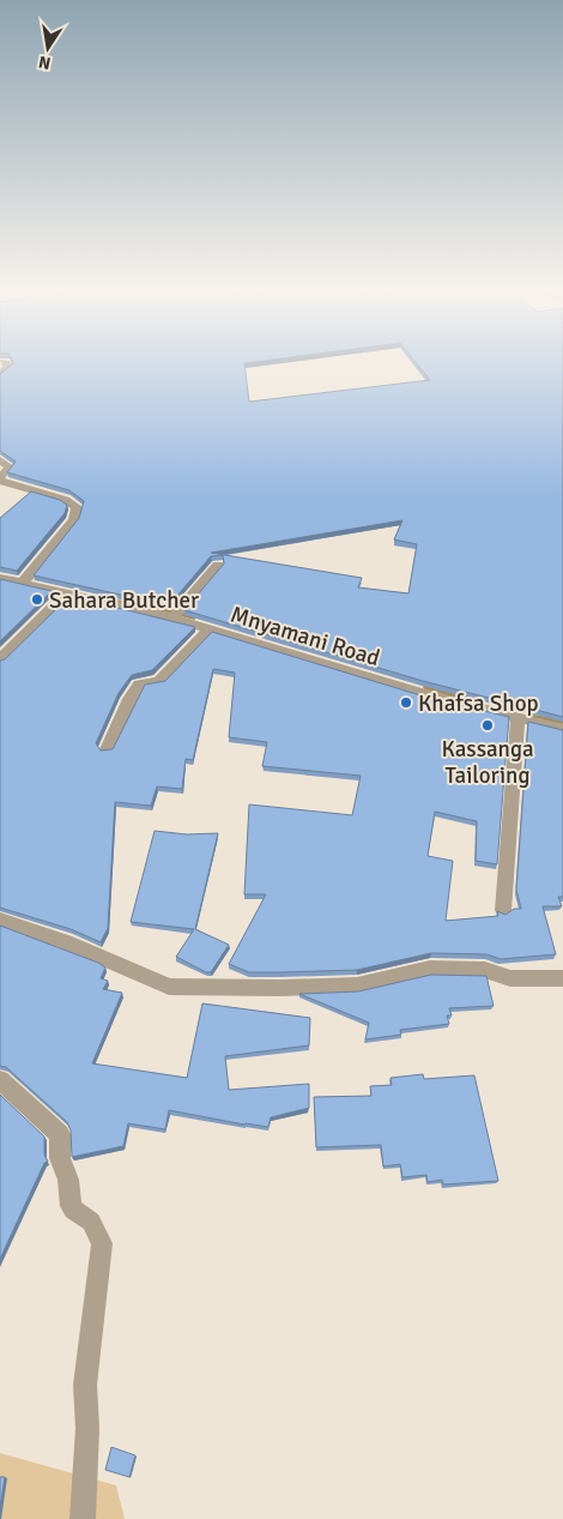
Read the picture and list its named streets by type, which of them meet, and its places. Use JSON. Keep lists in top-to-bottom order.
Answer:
{
  "streets": {
    "street": ["Mnyamani Road"]
  },
  "places": ["Sahara Butcher", "Khafsa Shop", "Kassanga Tailoring"],
  "north": "bottom"
}
